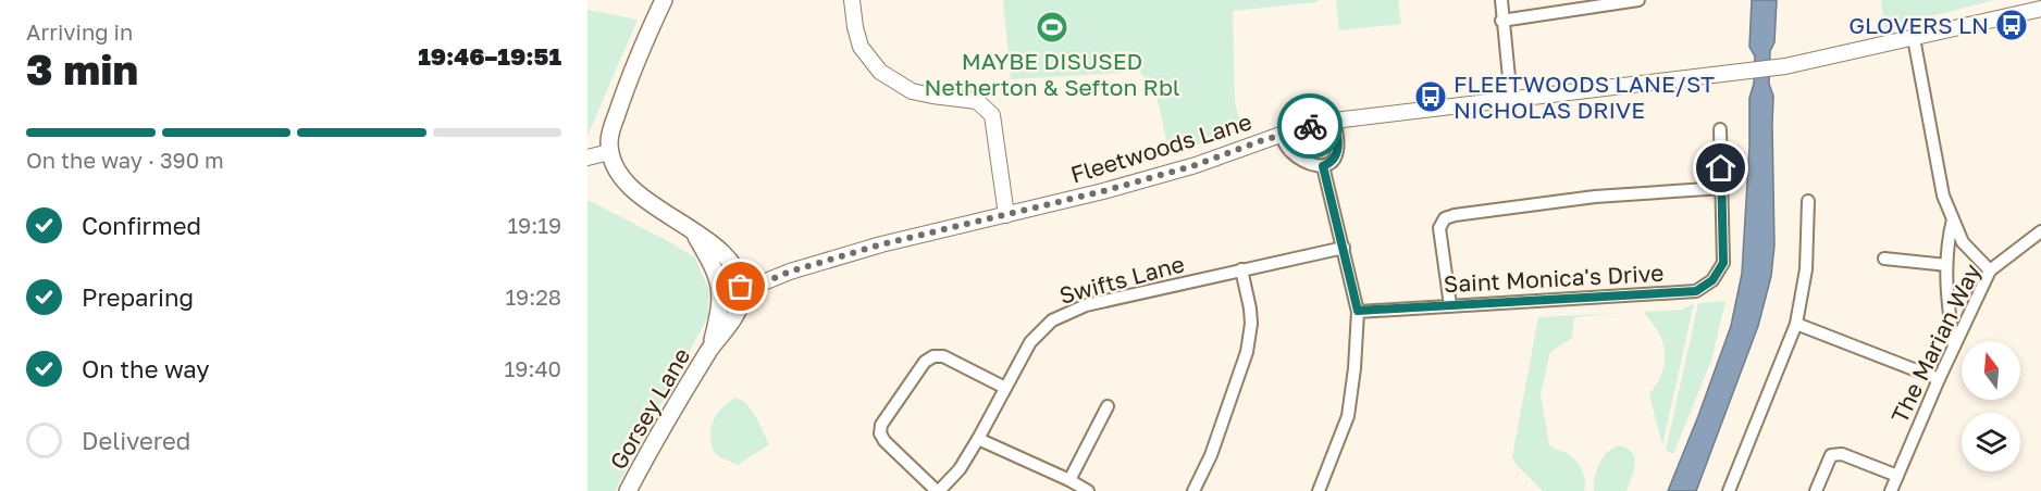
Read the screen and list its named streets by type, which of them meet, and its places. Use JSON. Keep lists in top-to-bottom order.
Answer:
{
  "streets": {
    "main road": ["Gorsey Lane"],
    "street": [
      "Fleetwoods Lane",
      "Saint Monica's Drive",
      "Swifts Lane",
      "The Marian Way"
    ]
  },
  "crossings": [
    ["Fleetwoods Lane", "Gorsey Lane"]
  ],
  "places": {
    "bus stop": ["GLOVERS LN", "FLEETWOODS LANE/ST NICHOLAS DRIVE"],
    "sports": ["MAYBE DISUSED Netherton & Sefton Rbl"]
  },
  "north": "top",
  "page": {
    "heading": ["3 min", "Arriving in", "19:46–19:51"],
    "bar": "On the way · 390 m",
    "list": [
      ["Confirmed", "19:19"],
      ["Preparing", "19:28"],
      ["On the way", "19:40"],
      "Delivered"
    ]
  }
}
